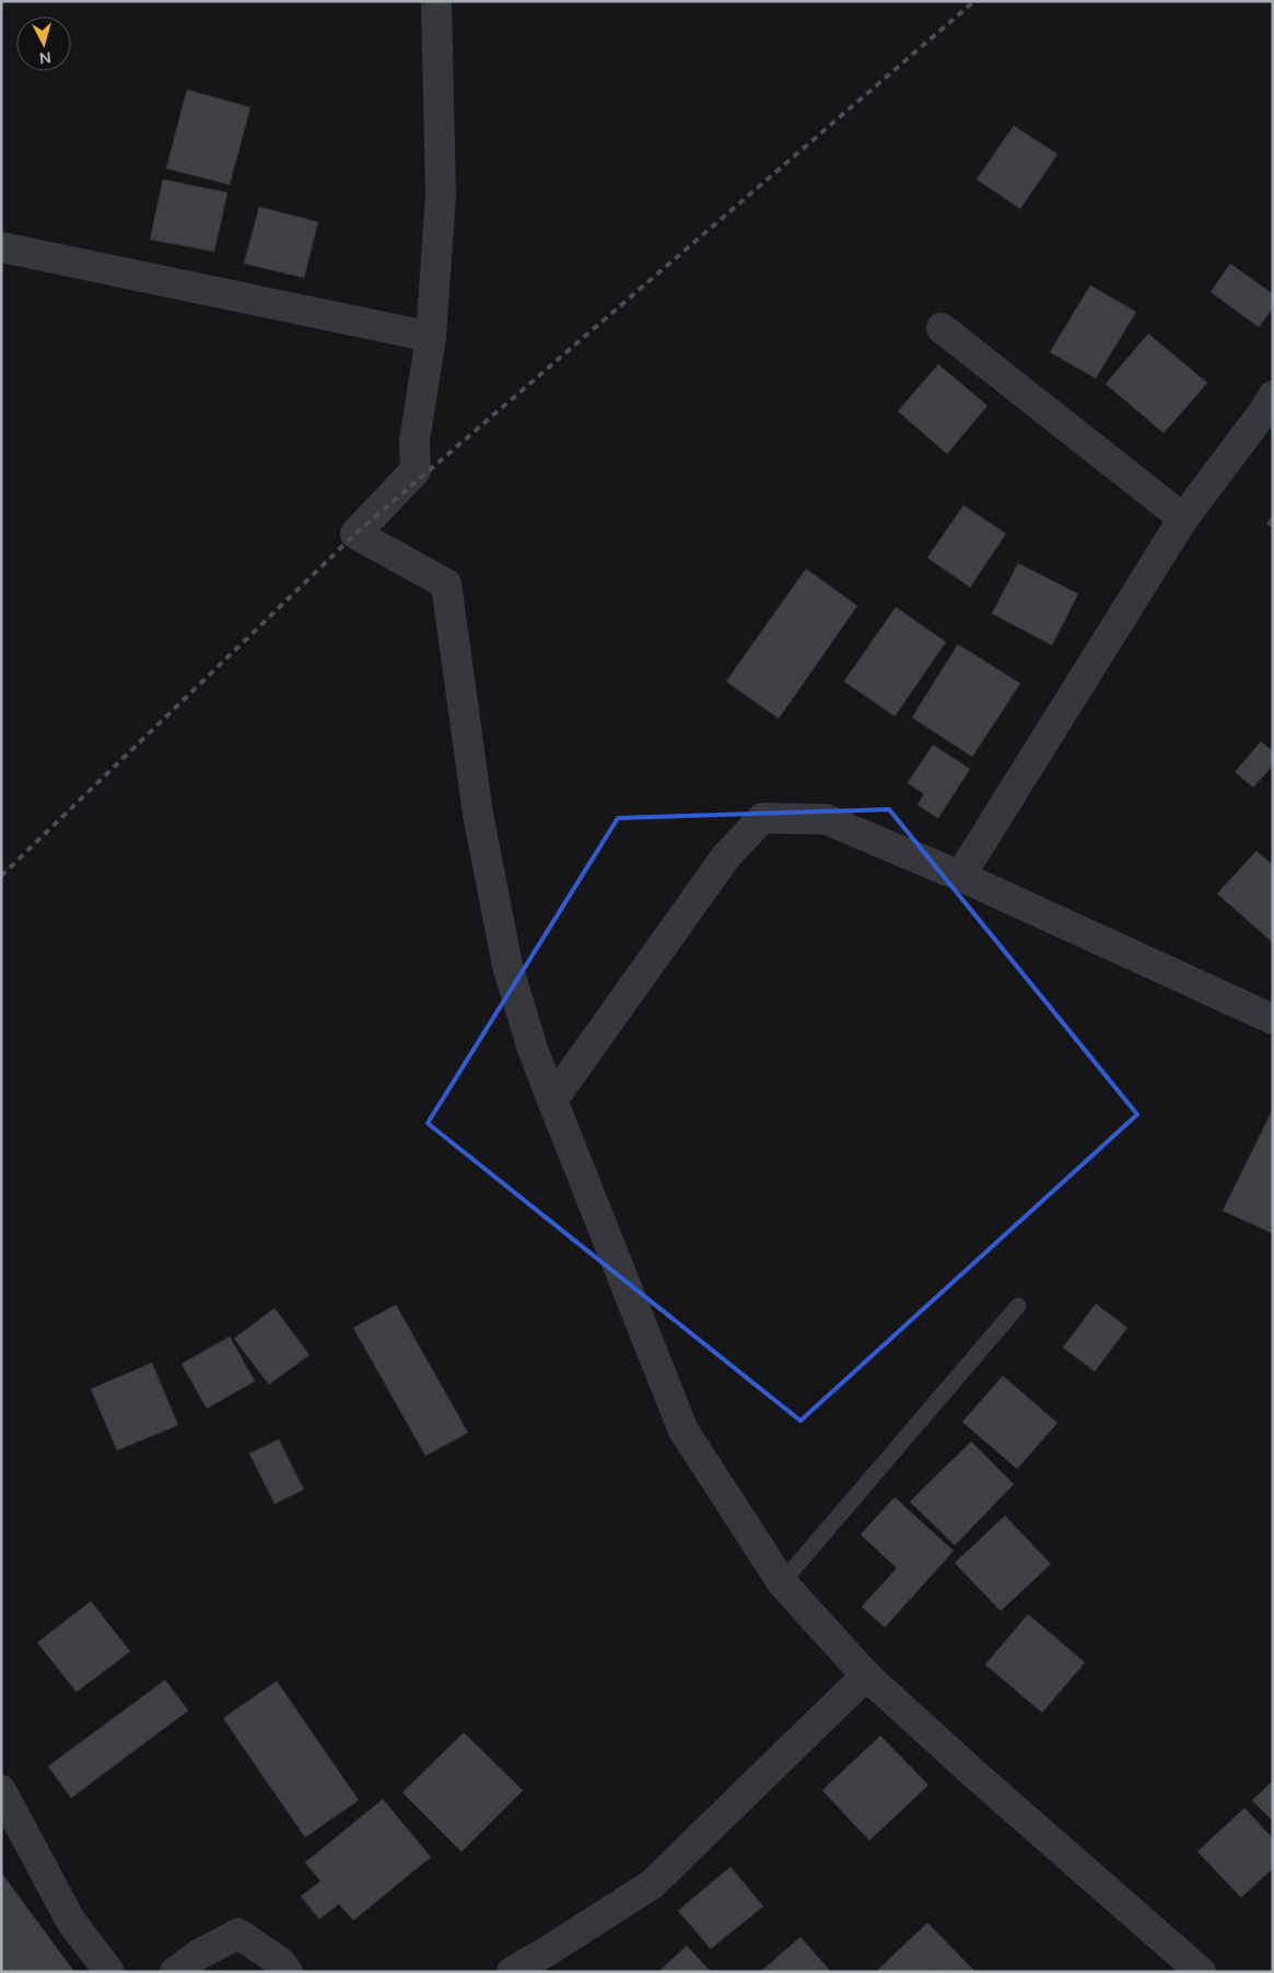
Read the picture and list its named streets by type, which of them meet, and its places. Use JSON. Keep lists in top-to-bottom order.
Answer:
{
  "north": "bottom"
}
